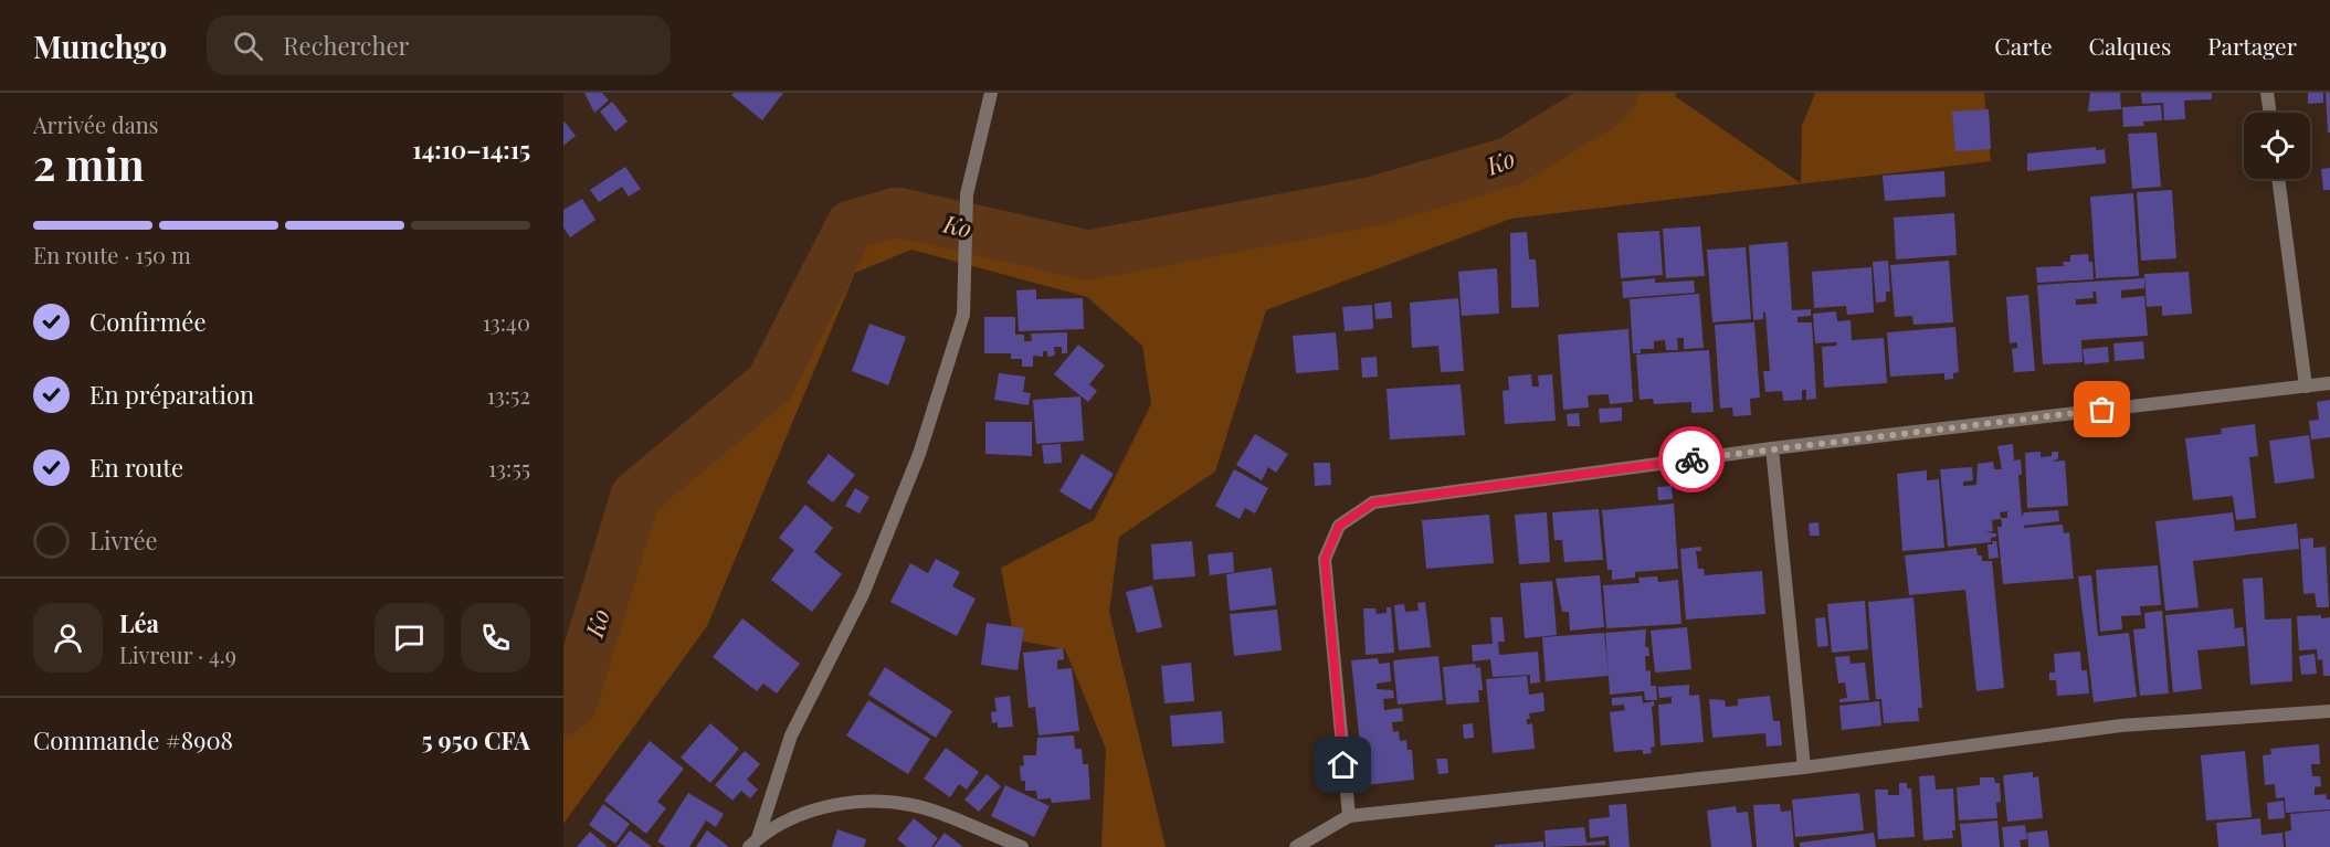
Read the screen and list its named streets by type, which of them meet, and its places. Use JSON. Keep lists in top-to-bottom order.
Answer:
{
  "water": ["Ko"],
  "page": {
    "header": "Munchgo",
    "search": "Rechercher",
    "nav": ["Carte", "Calques", "Partager"],
    "heading": ["2 min", "Arrivée dans", "14:10–14:15"],
    "panel": [
      "Léa",
      "Livreur · 4.9",
      "Commande #8908",
      "5 950 CFA"
    ],
    "bar": "En route · 150 m",
    "list": [
      ["Confirmée", "13:40"],
      ["En préparation", "13:52"],
      ["En route", "13:55"],
      "Livrée"
    ]
  }
}
